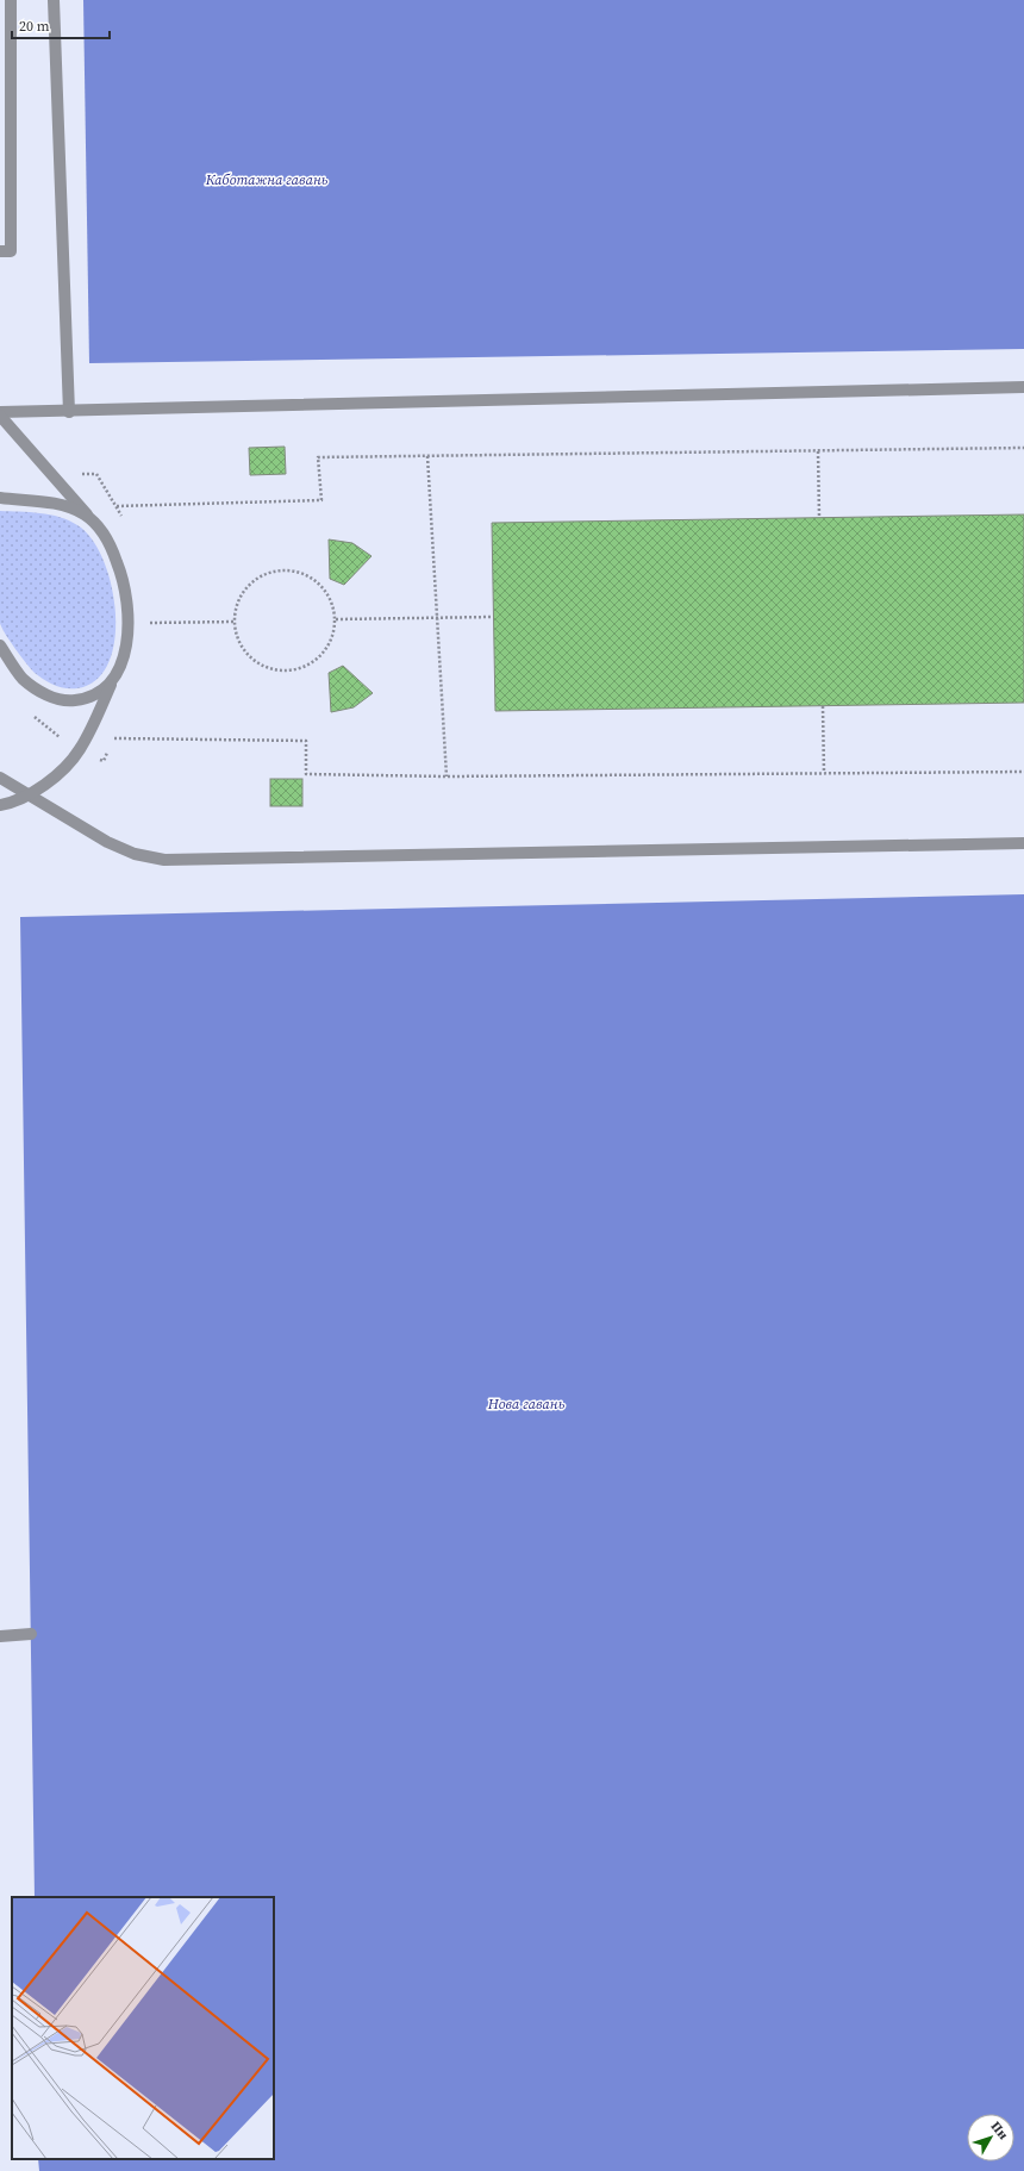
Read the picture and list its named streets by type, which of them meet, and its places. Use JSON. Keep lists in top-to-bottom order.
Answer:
{
  "water": ["Каботажна гавань", "Нова гавань"],
  "scale_bar": "20 m",
  "north": "top right"
}
